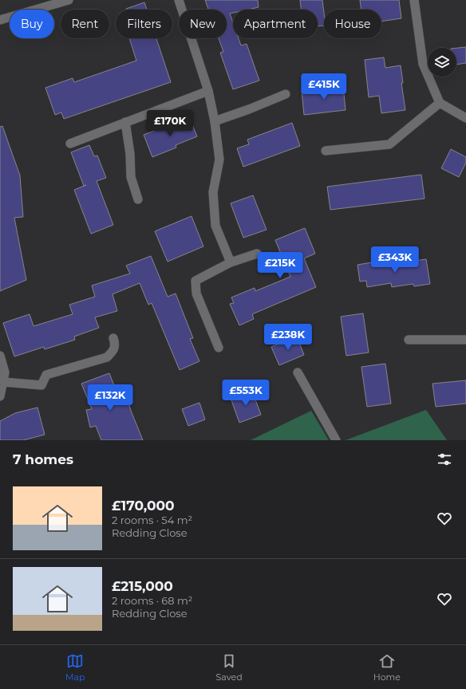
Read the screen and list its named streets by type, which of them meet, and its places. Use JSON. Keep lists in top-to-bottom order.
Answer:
{
  "page": {
    "chip": [
      "Buy",
      "Rent",
      "Filters",
      "New",
      "Apartment",
      "House"
    ],
    "price": [
      "£415K",
      "£170K",
      "£343K",
      "£215K",
      "£238K",
      "£553K",
      "£132K"
    ],
    "heading": "7 homes",
    "list": [
      {
        "name": "£170,000",
        "note": "2 rooms · 54 m² · Redding Close"
      },
      {
        "name": "£215,000",
        "note": "2 rooms · 68 m² · Redding Close"
      }
    ],
    "tabs": ["Map", "Saved", "Home"]
  }
}
